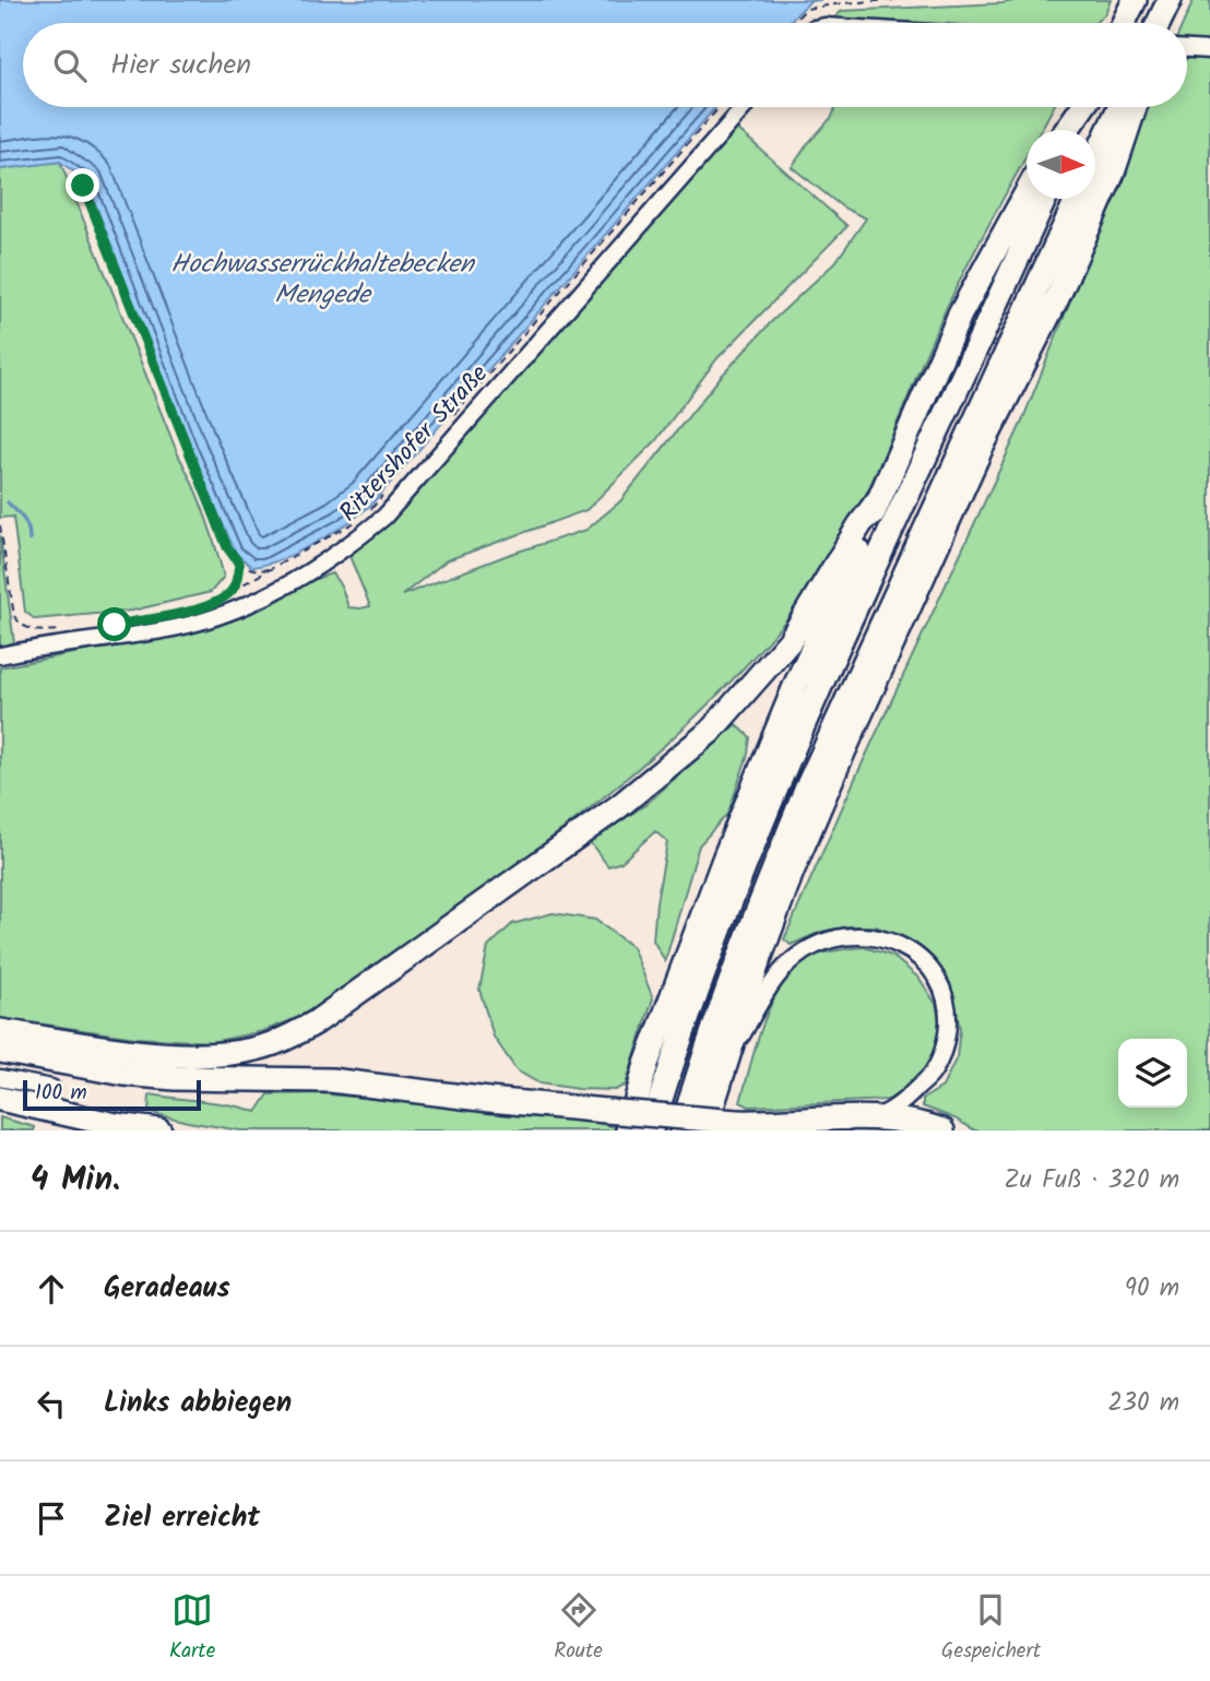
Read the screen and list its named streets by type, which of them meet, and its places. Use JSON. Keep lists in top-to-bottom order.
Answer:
{
  "streets": {
    "street": ["Rittershofer Straße"]
  },
  "water": ["Hochwasserrückhaltebecken Mengede"],
  "scale_bar": "100 m",
  "north": "right",
  "page": {
    "search": "Hier suchen",
    "scale": "100 m",
    "heading": ["4 Min.", "Zu Fuß · 320 m"],
    "list": [
      ["Geradeaus", "90 m"],
      ["Links abbiegen", "230 m"],
      "Ziel erreicht"
    ],
    "nav": ["Karte", "Route", "Gespeichert"]
  }
}
